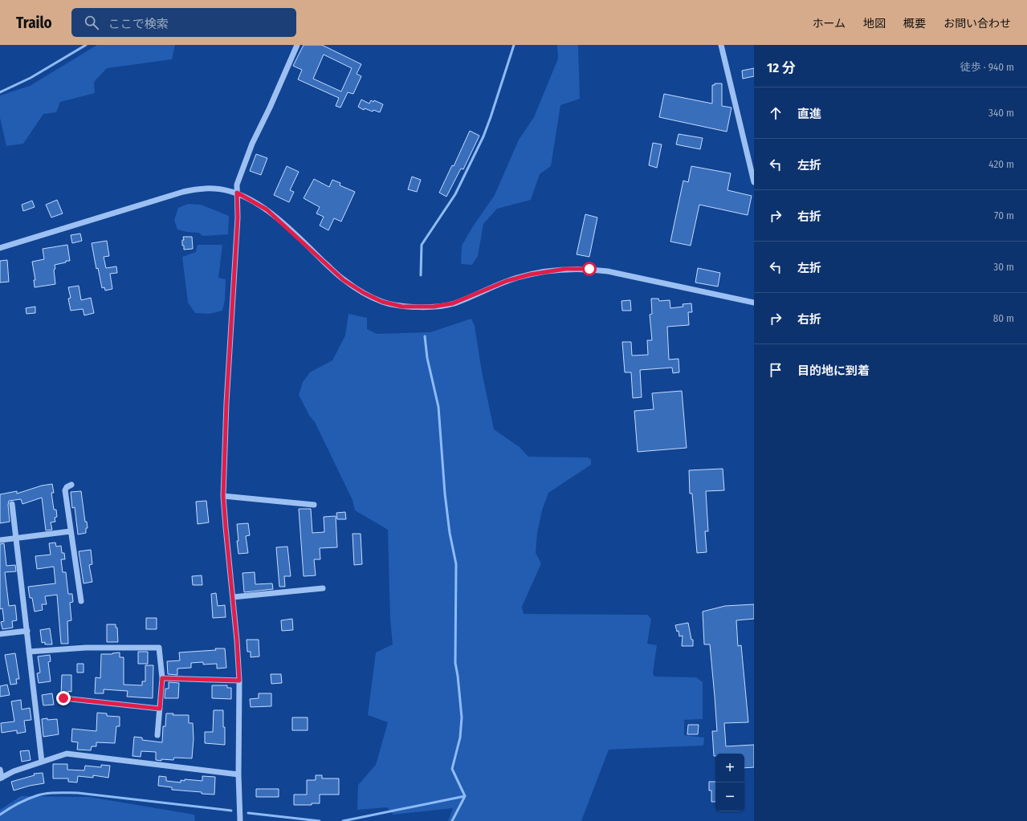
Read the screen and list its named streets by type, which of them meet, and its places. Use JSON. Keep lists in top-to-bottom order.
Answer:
{
  "page": {
    "header": "Trailo",
    "search": "ここで検索",
    "nav": [
      "ホーム",
      "地図",
      "概要",
      "お問い合わせ"
    ],
    "heading": ["12 分", "徒歩 · 940 m"],
    "list": [
      ["直進", "340 m"],
      ["左折", "420 m"],
      ["右折", "70 m"],
      ["左折", "30 m"],
      ["右折", "80 m"],
      "目的地に到着"
    ],
    "map_buttons": ["+", "−"]
  }
}
